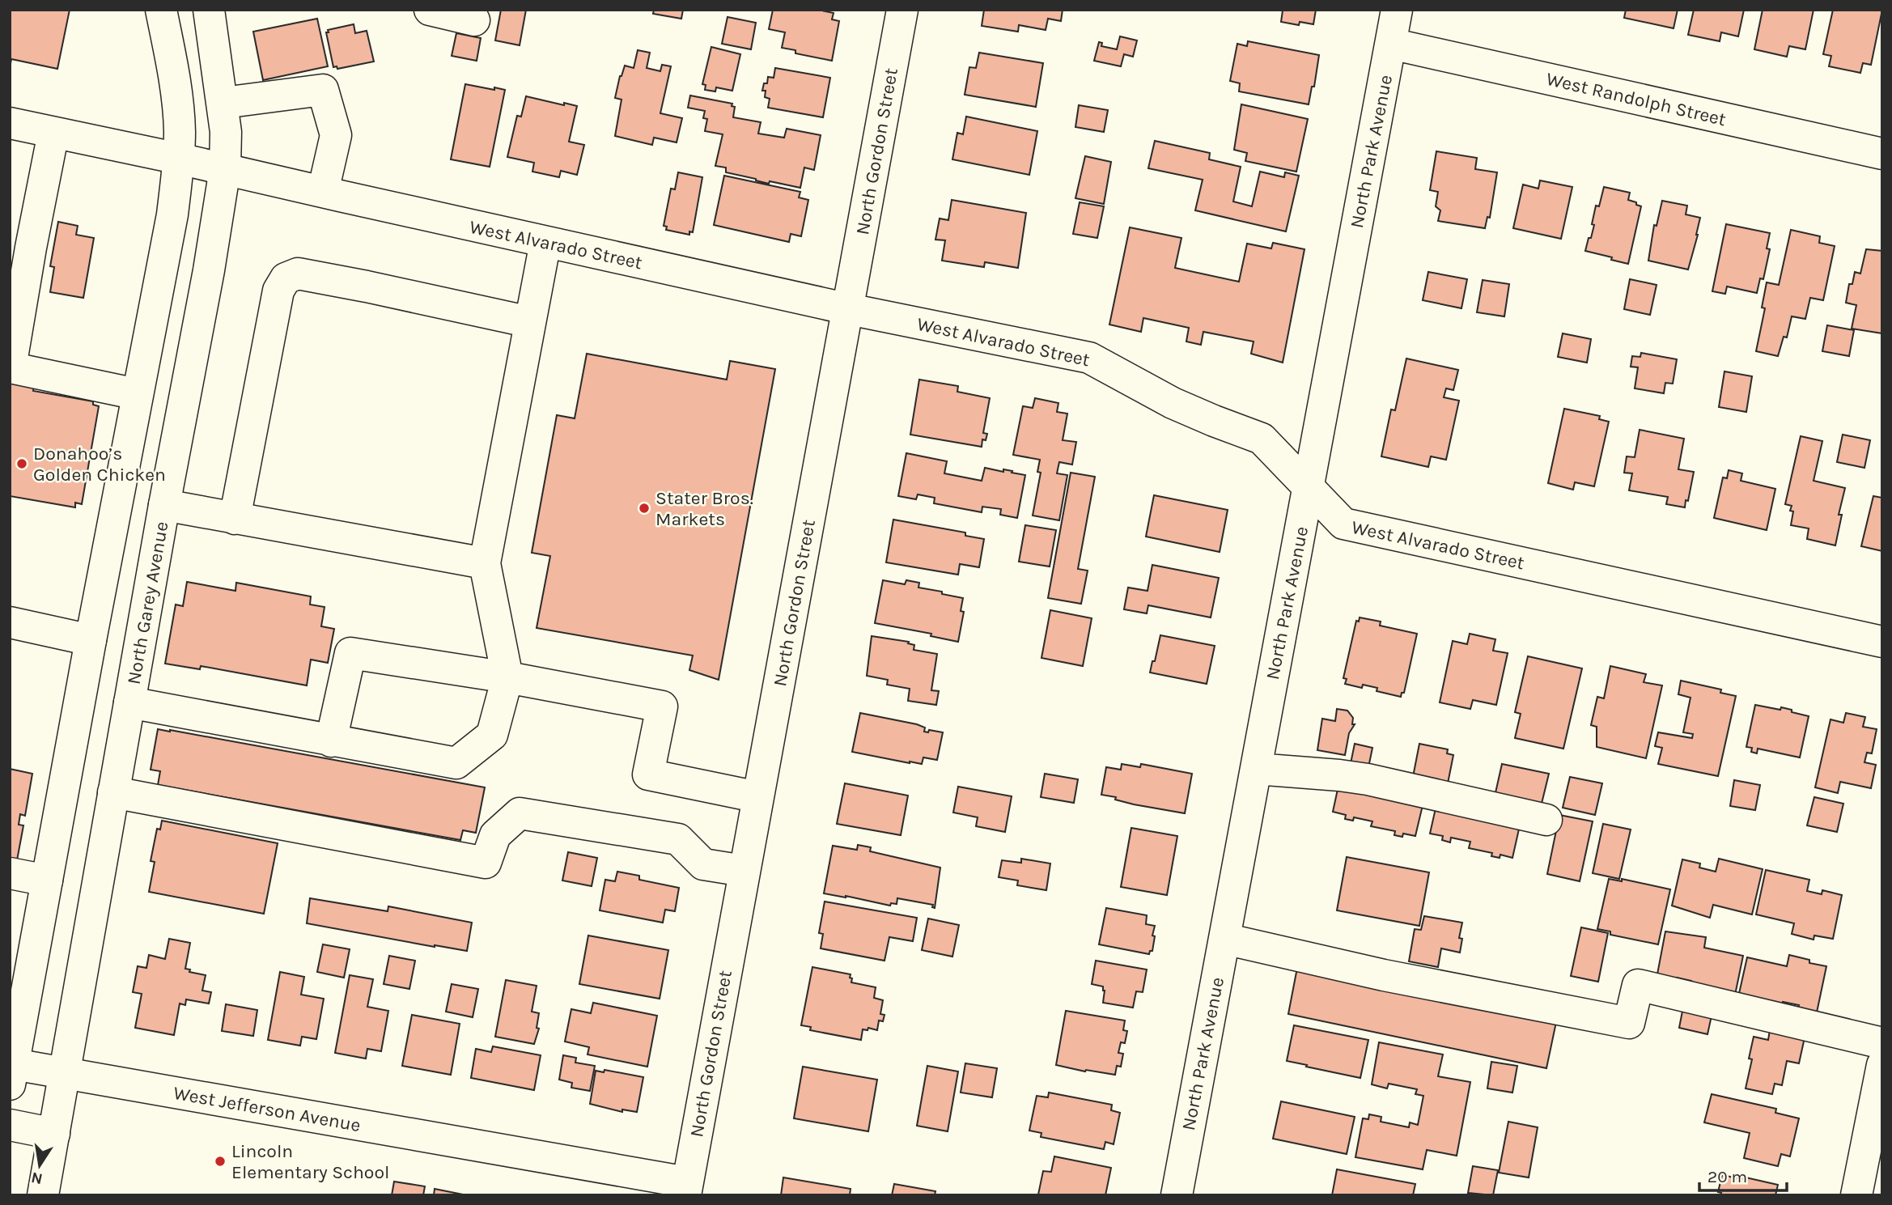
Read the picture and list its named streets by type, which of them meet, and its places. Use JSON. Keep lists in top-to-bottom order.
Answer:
{
  "streets": {
    "street": [
      "West Randolph Street",
      "North Gordon Street",
      "North Park Avenue",
      "West Alvarado Street",
      "North Garey Avenue",
      "West Jefferson Avenue"
    ]
  },
  "crossings": [
    ["West Randolph Street", "North Park Avenue"],
    ["North Gordon Street", "West Alvarado Street"],
    ["North Gordon Street", "West Jefferson Avenue"],
    ["North Park Avenue", "West Alvarado Street"],
    ["West Alvarado Street", "North Garey Avenue"],
    ["North Garey Avenue", "West Jefferson Avenue"]
  ],
  "places": ["Donahoo’s Golden Chicken", "Stater Bros. Markets", "Lincoln Elementary School"],
  "scale_bar": "20 m",
  "north": "bottom"
}
